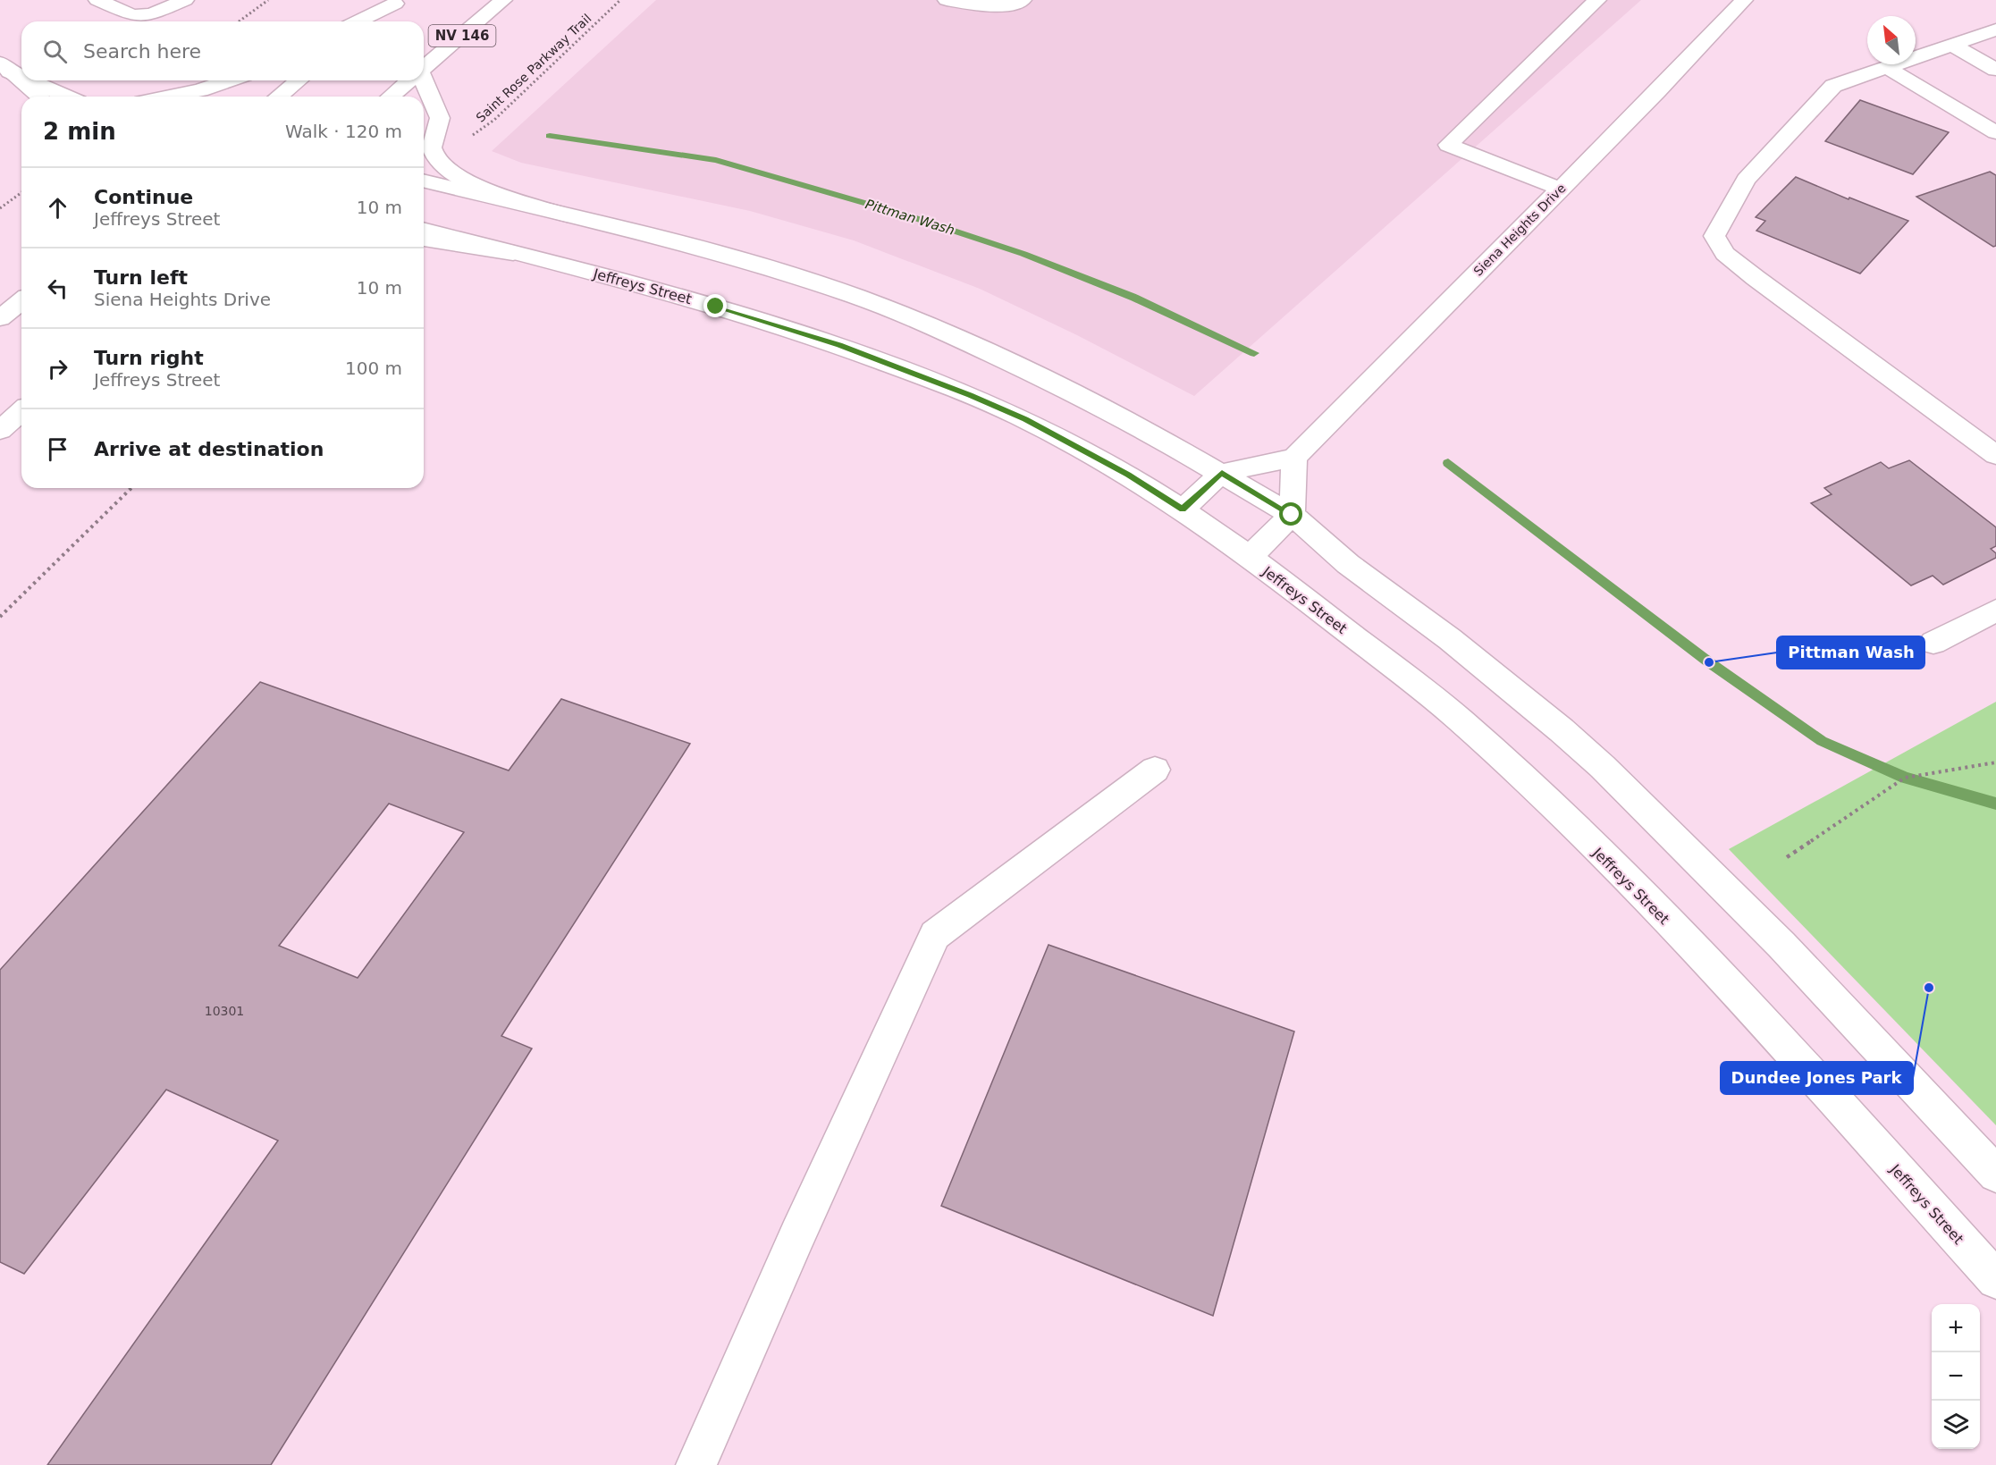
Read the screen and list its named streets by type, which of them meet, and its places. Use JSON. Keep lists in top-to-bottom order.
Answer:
{
  "streets": {
    "main road": ["NV 146", "Siena Heights Drive", "Jeffreys Street"],
    "path": ["Saint Rose Parkway Trail"]
  },
  "water": ["Pittman Wash"],
  "places": ["Pittman Wash", "Dundee Jones Park"],
  "house_numbers": ["10301"],
  "north": "top left",
  "page": {
    "search": "Search here",
    "heading": ["2 min", "Walk · 120 m"],
    "list": [
      ["Continue", "Jeffreys Street", "10 m"],
      ["Turn left", "Siena Heights Drive", "10 m"],
      ["Turn right", "Jeffreys Street", "100 m"],
      "Arrive at destination"
    ],
    "map_buttons": ["+", "−"]
  }
}
